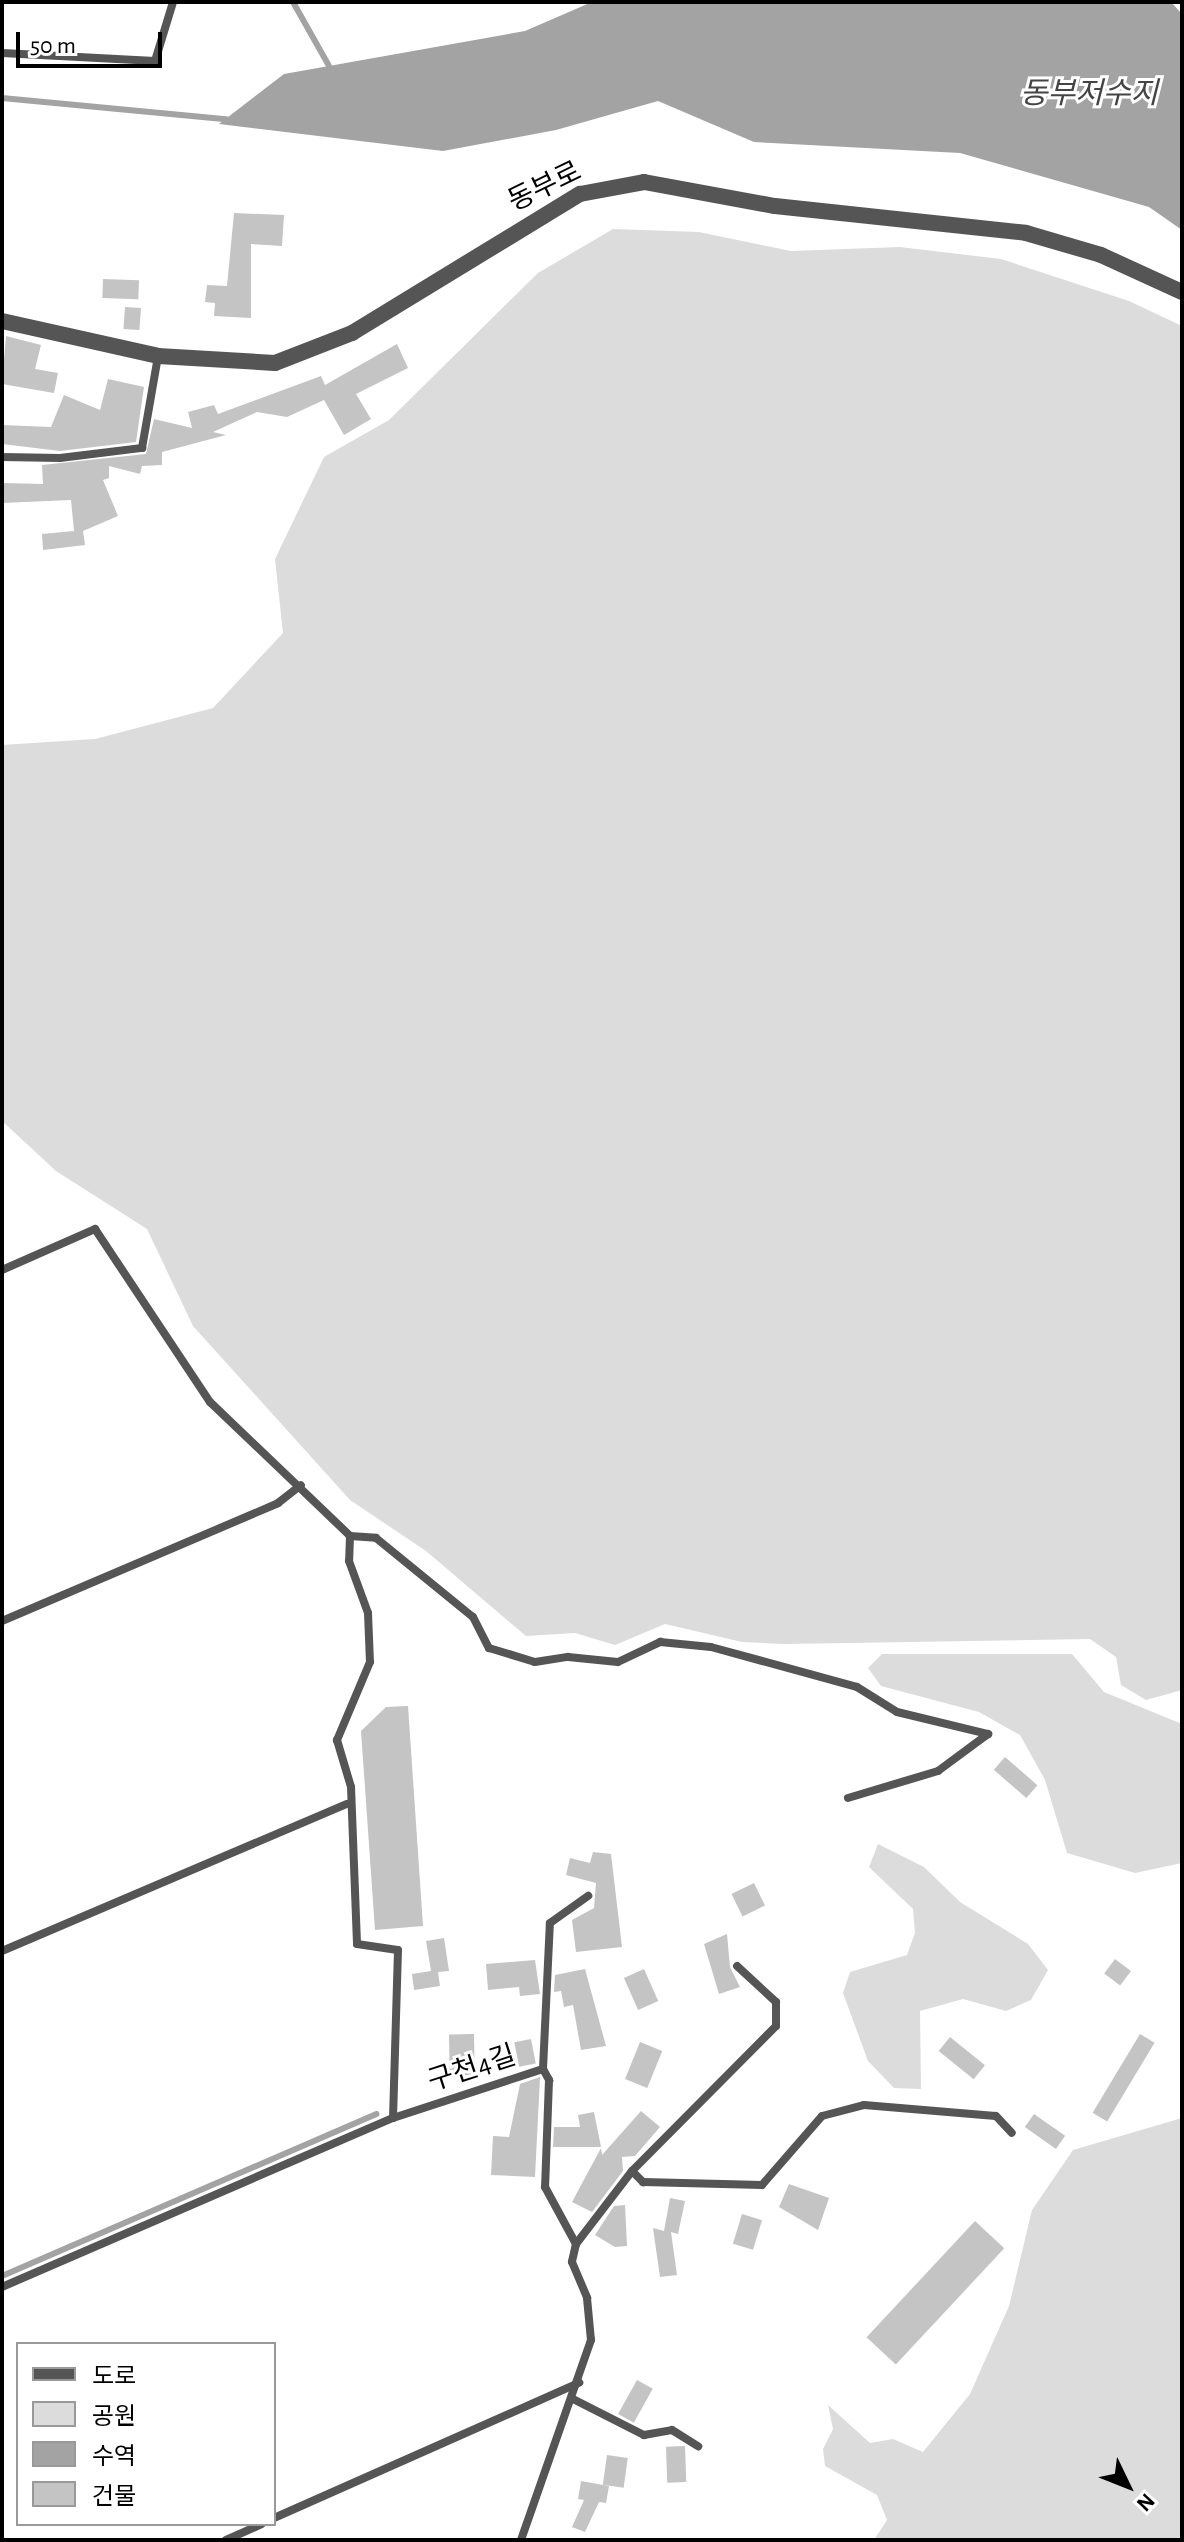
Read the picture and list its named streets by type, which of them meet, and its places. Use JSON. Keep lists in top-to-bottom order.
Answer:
{
  "streets": {
    "street": ["동부로"],
    "lane": ["구천4길"]
  },
  "water": ["동부저수지"],
  "legend": [
    "도로",
    "공원",
    "수역",
    "건물"
  ],
  "scale_bar": "50 m",
  "north": "bottom right"
}
